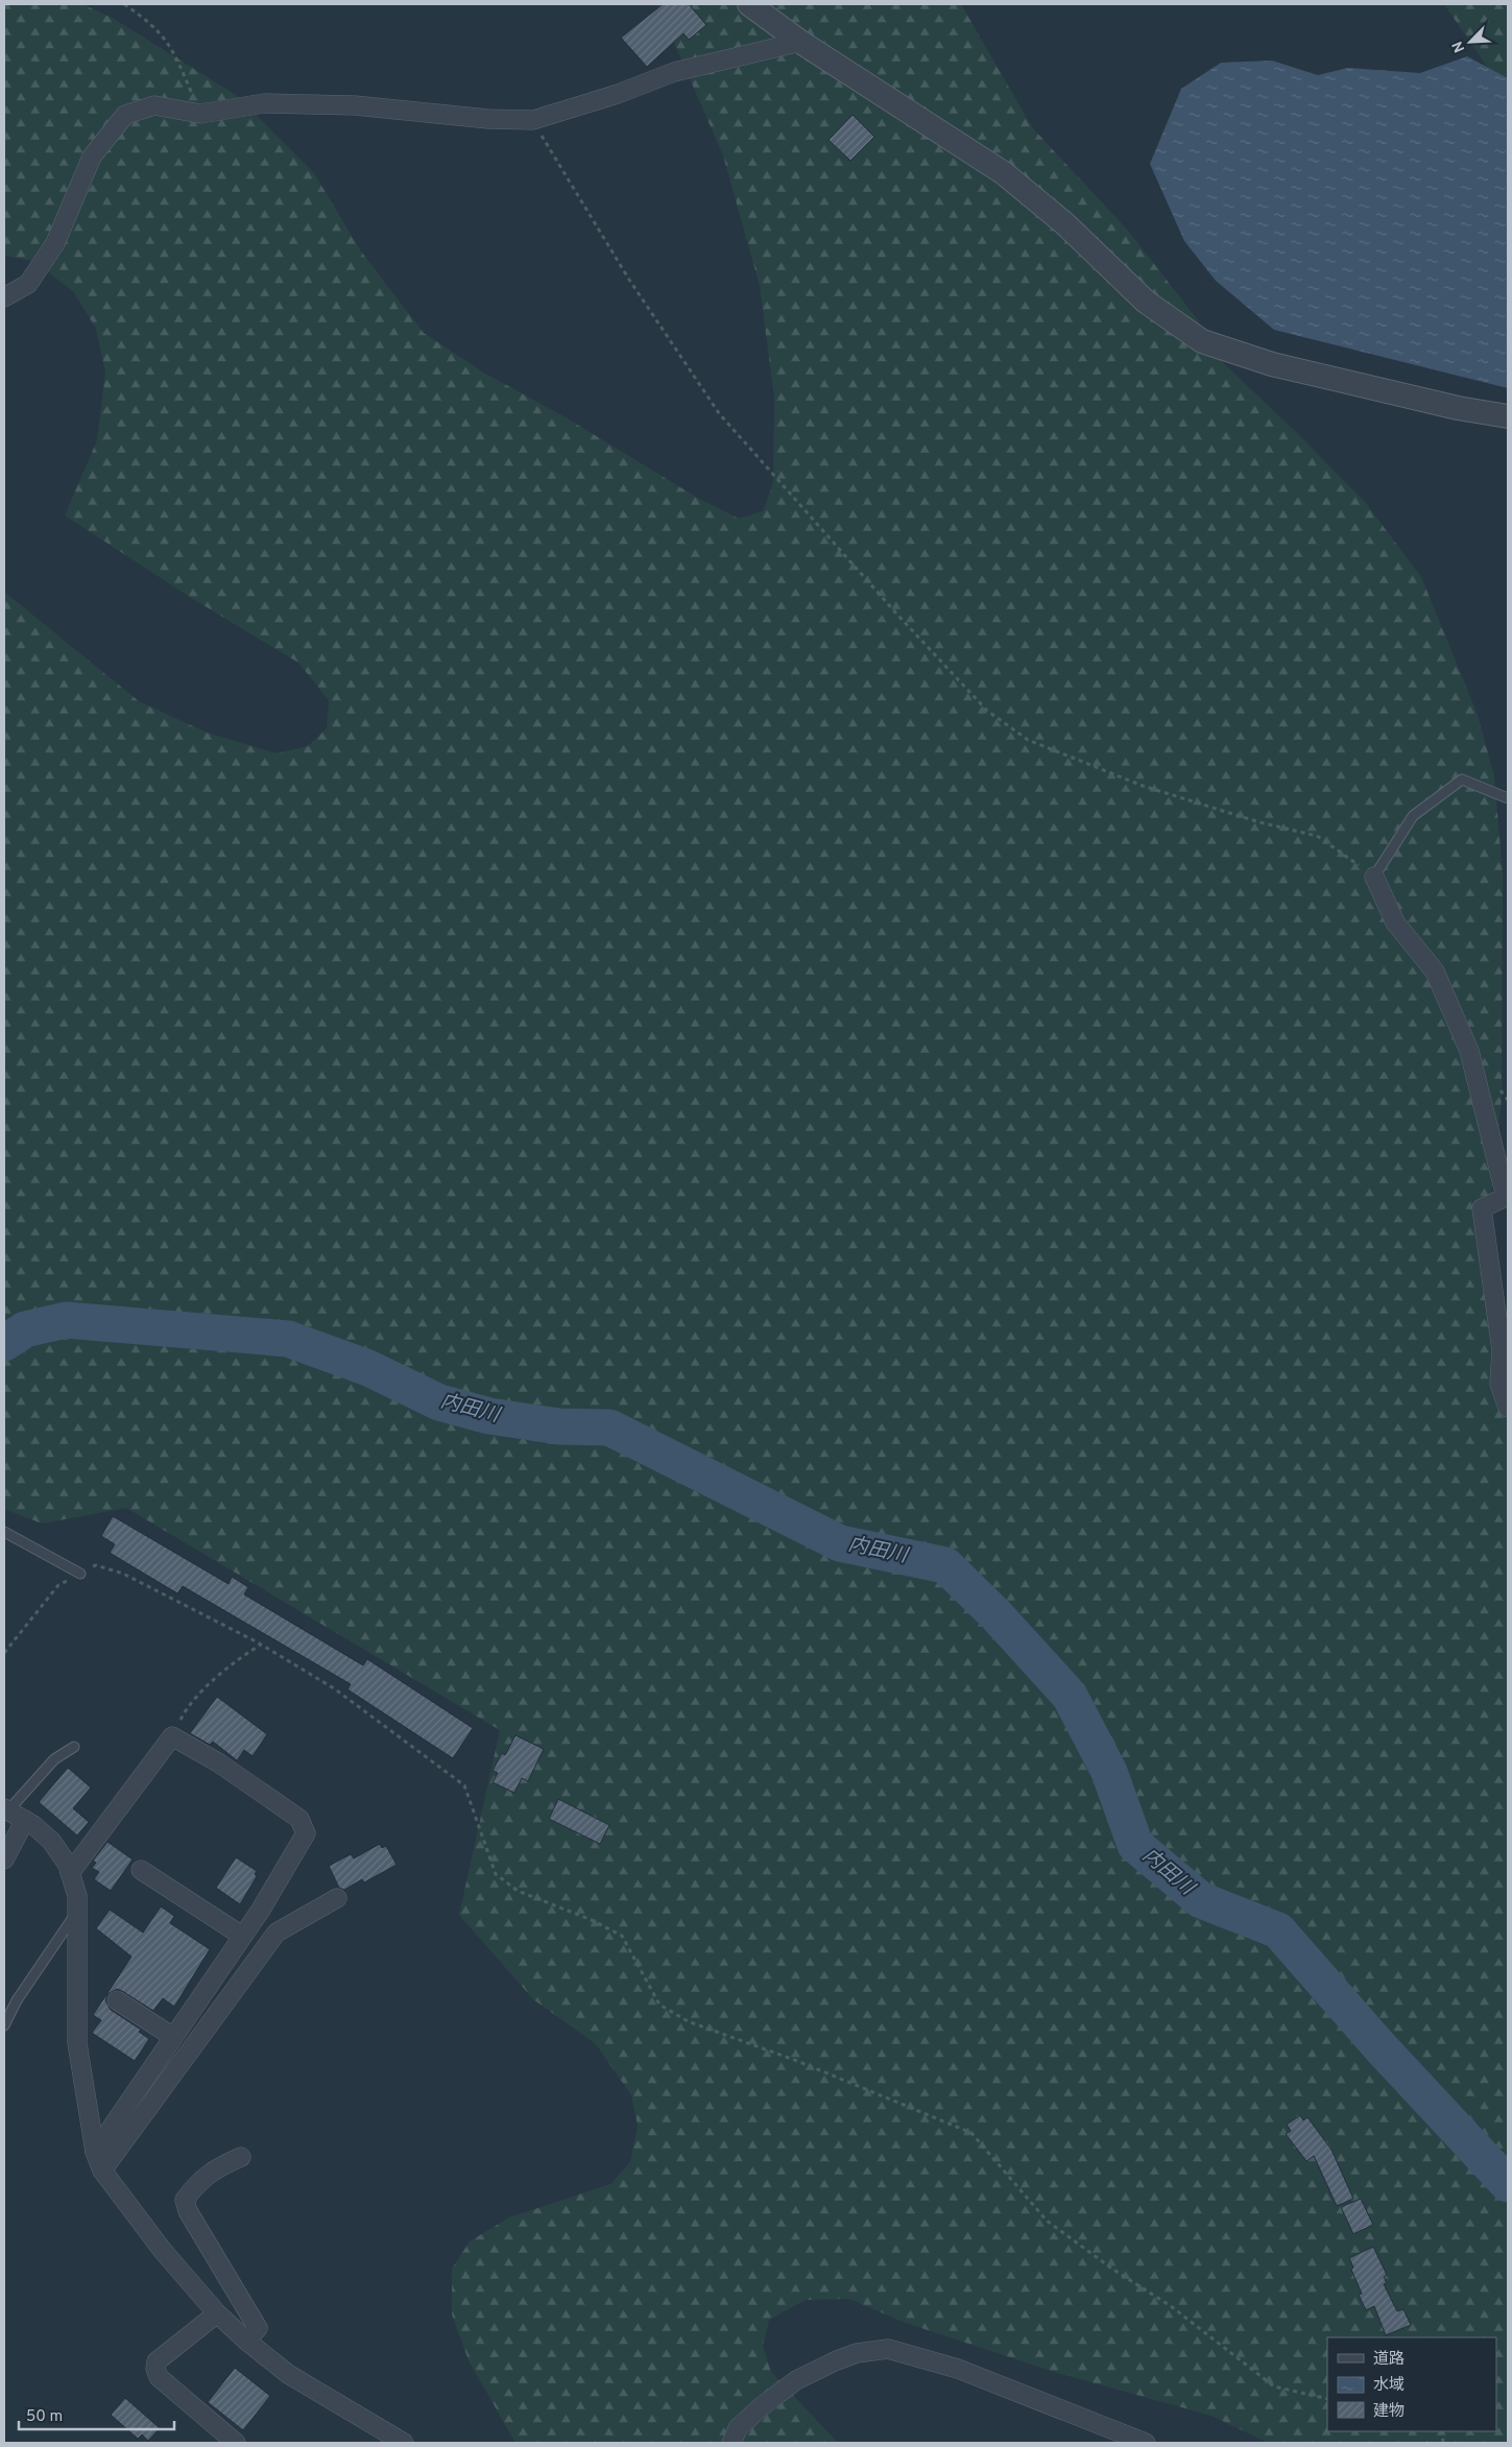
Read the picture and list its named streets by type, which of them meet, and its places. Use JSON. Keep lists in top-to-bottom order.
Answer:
{
  "water": ["内田川"],
  "legend": ["道路", "水域", "建物"],
  "scale_bar": "50 m",
  "north": "bottom left"
}
